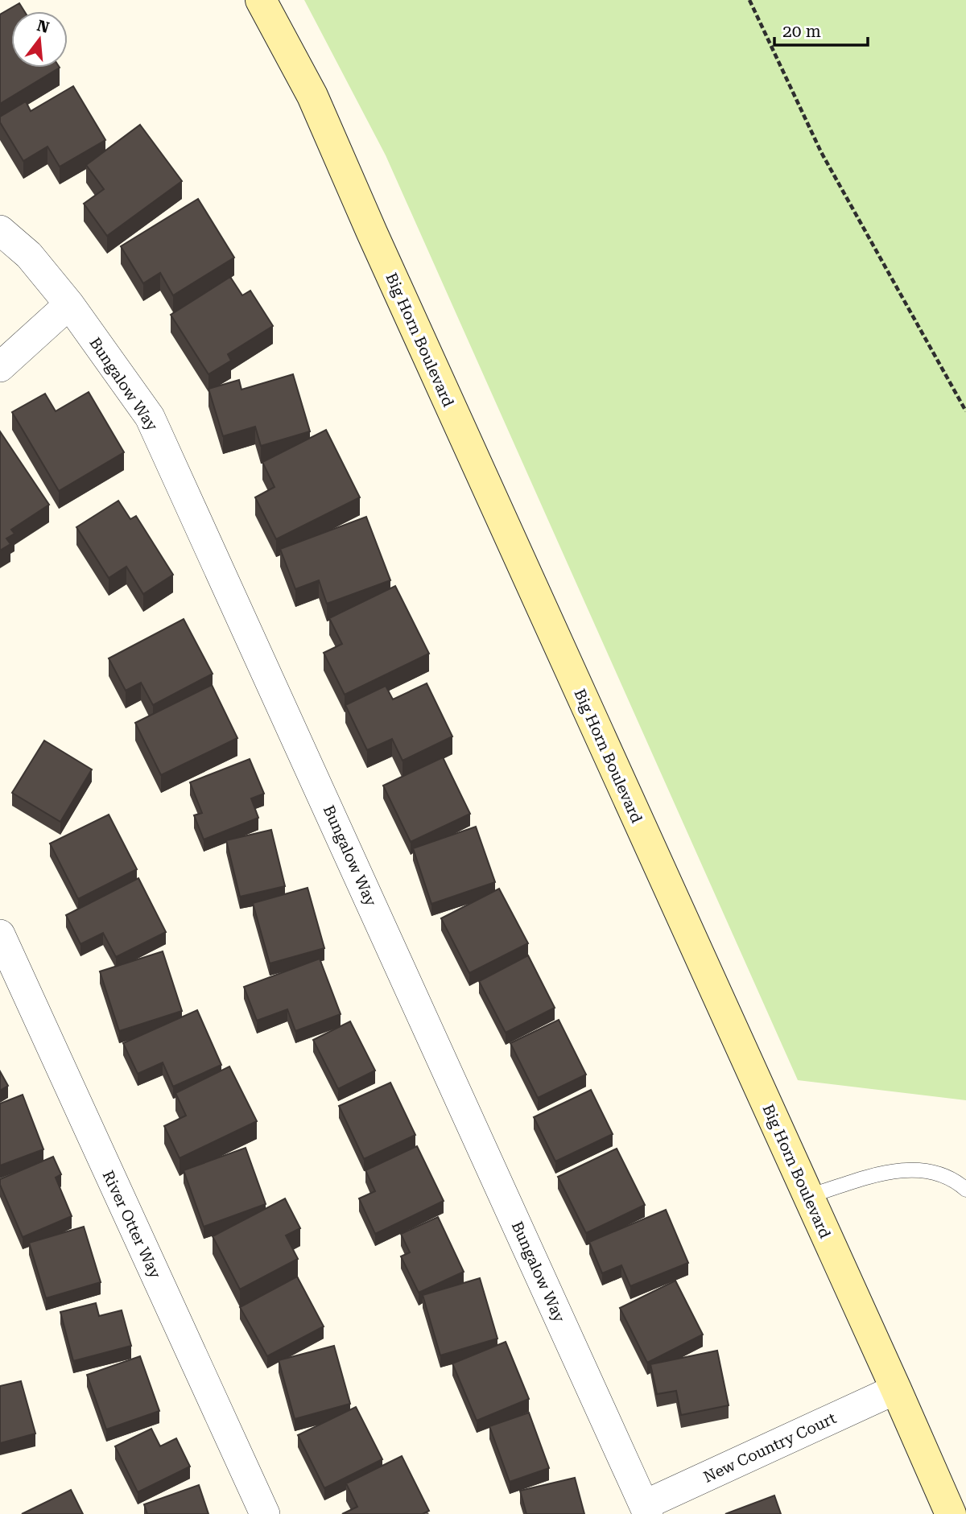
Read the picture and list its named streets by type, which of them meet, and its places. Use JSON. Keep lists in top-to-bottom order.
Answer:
{
  "streets": {
    "main road": ["Big Horn Boulevard"],
    "street": ["Bungalow Way", "River Otter Way", "New Country Court"]
  },
  "crossings": [
    ["Big Horn Boulevard", "New Country Court"],
    ["Bungalow Way", "New Country Court"]
  ],
  "scale_bar": "20 m",
  "north": "top"
}
